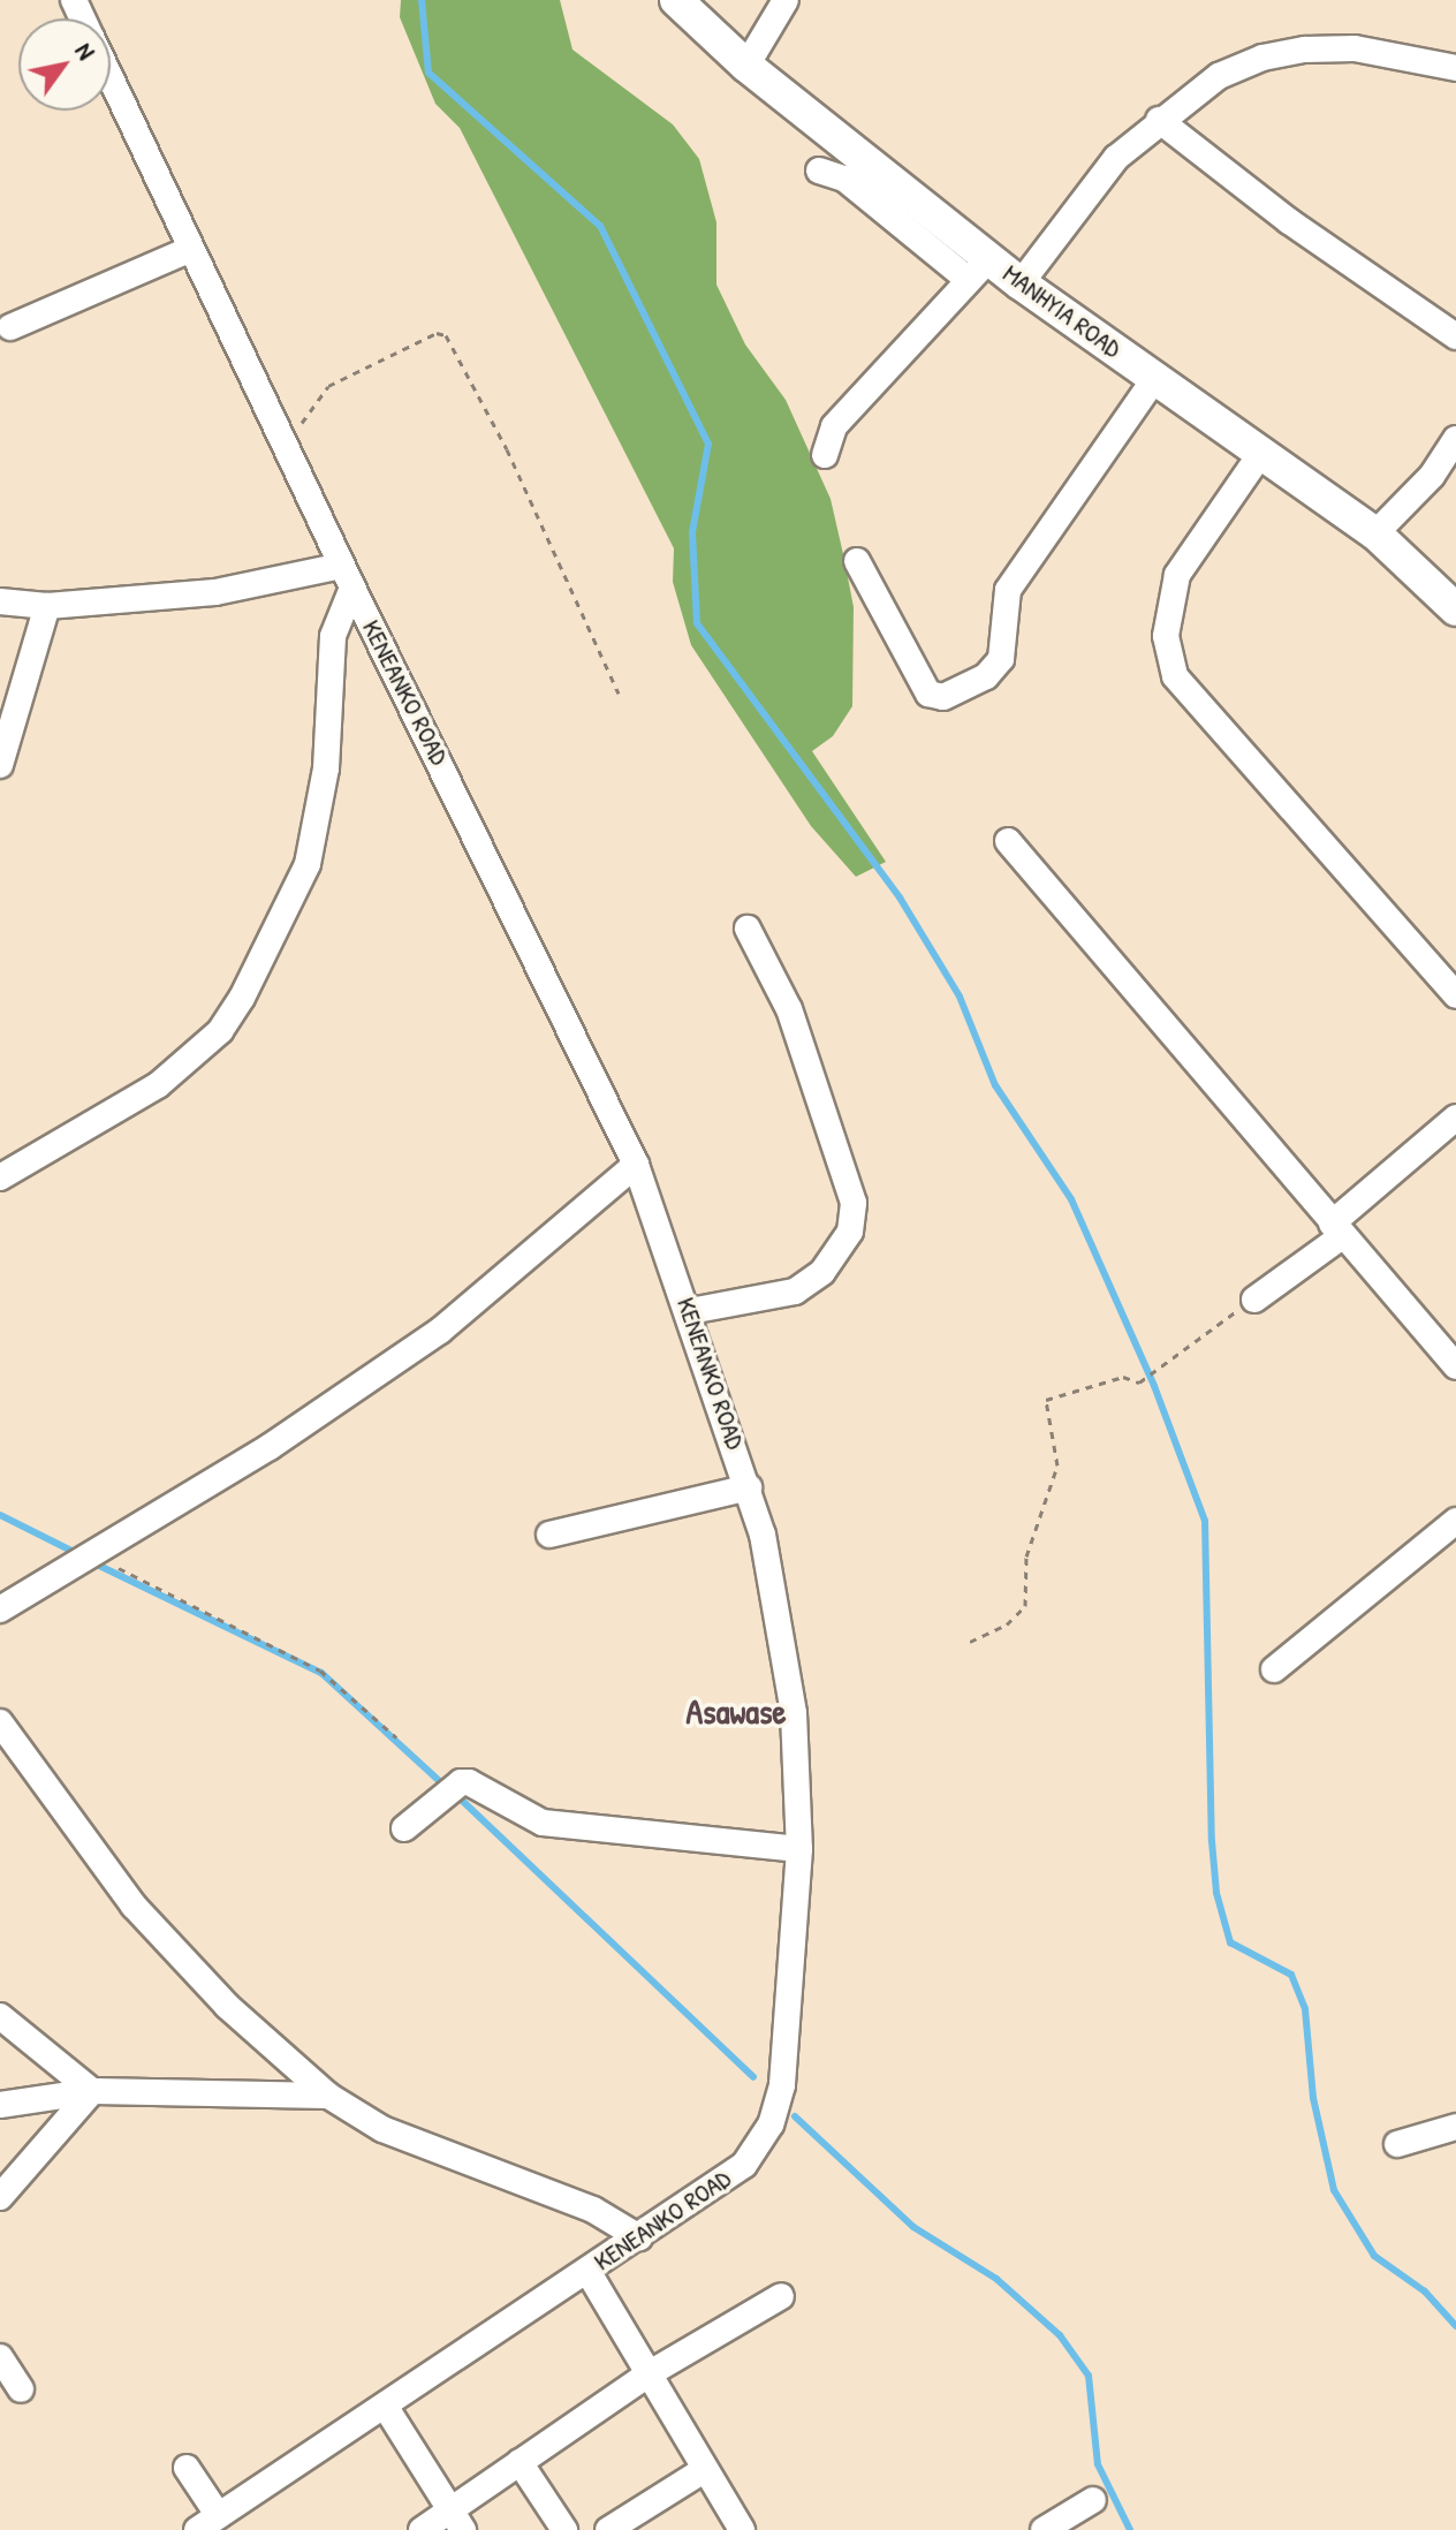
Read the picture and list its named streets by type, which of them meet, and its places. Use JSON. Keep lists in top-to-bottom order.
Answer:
{
  "streets": {
    "main road": ["MANHYIA ROAD"],
    "street": ["KENEANKO ROAD"]
  },
  "districts": ["Asawase"],
  "north": "top right"
}
